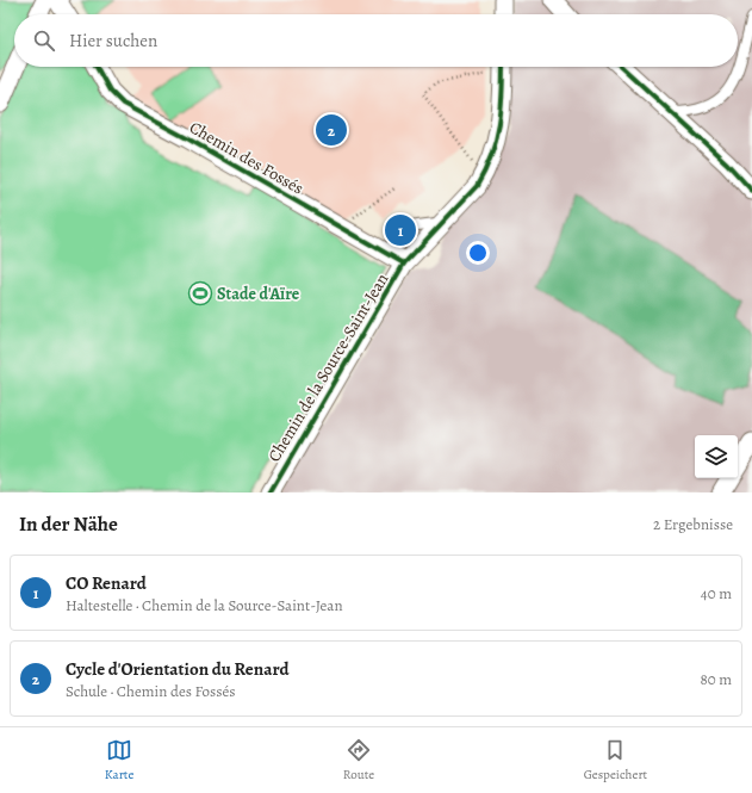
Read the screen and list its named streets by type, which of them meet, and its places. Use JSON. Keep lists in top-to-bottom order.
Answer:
{
  "streets": {
    "street": ["Chemin des Fossés", "Chemin de la Source-Saint-Jean"]
  },
  "crossings": [
    ["Chemin des Fossés", "Chemin de la Source-Saint-Jean"]
  ],
  "places": {
    "sports": ["Stade d'Aïre"]
  },
  "page": {
    "search": "Hier suchen",
    "pins": ["2", "1"],
    "heading": ["In der Nähe", "2 Ergebnisse"],
    "list": [
      {
        "mark": "1",
        "name": "CO Renard",
        "note": "Haltestelle · Chemin de la Source-Saint-Jean",
        "value": "40 m"
      },
      {
        "mark": "2",
        "name": "Cycle d'Orientation du Renard",
        "note": "Schule · Chemin des Fossés",
        "value": "80 m"
      }
    ],
    "nav": ["Karte", "Route", "Gespeichert"]
  }
}
